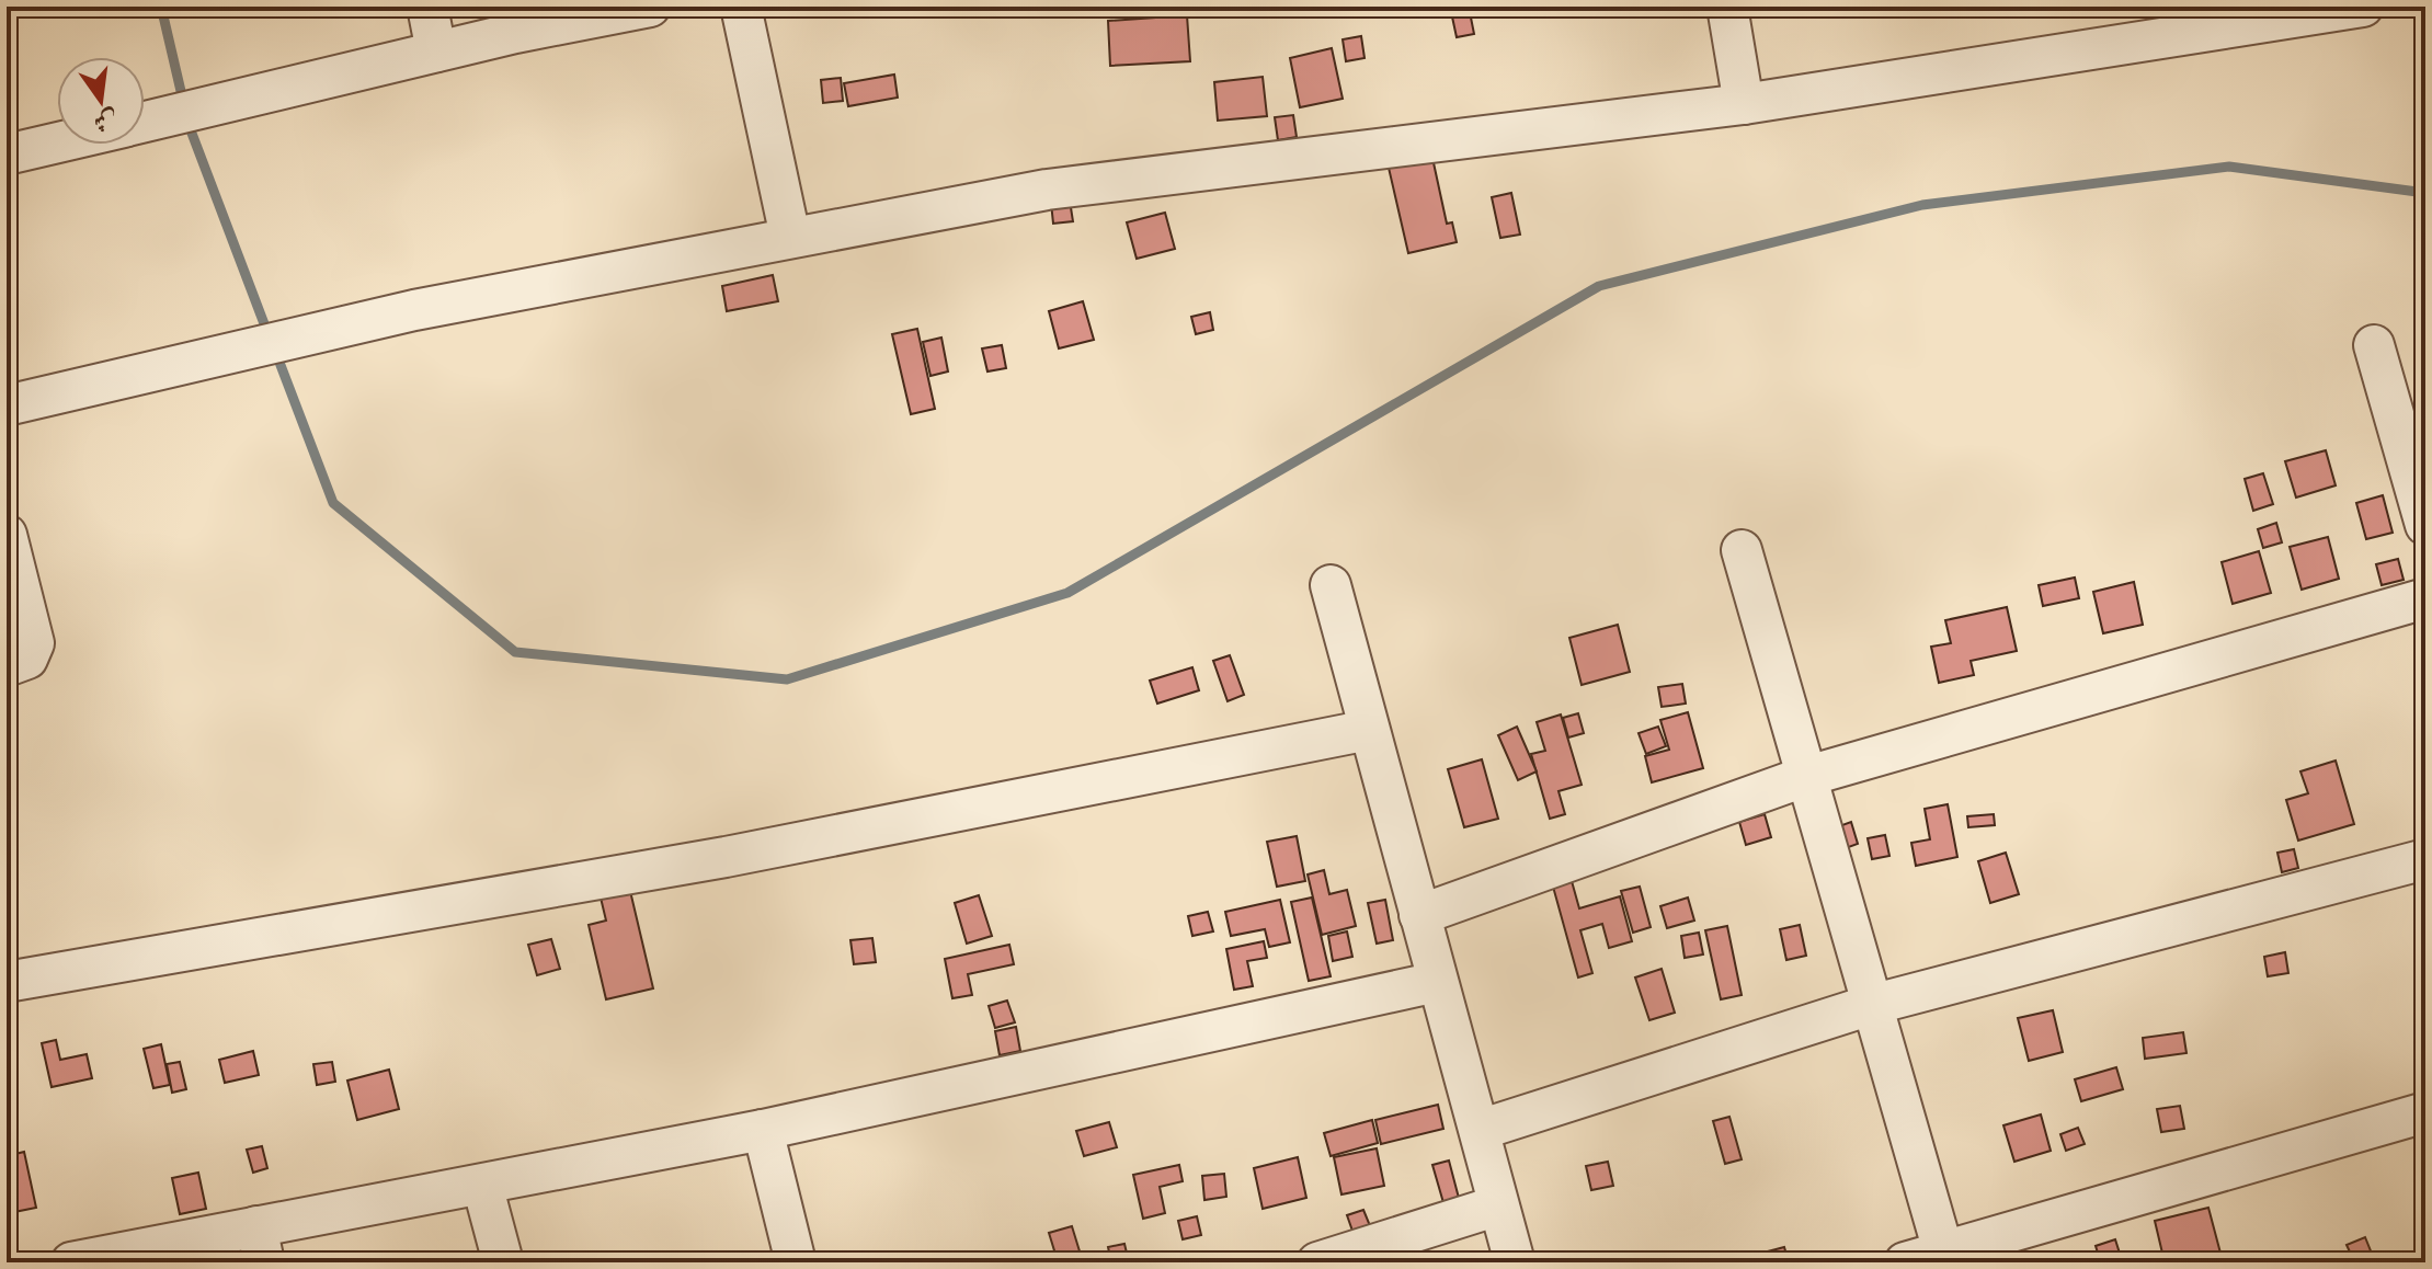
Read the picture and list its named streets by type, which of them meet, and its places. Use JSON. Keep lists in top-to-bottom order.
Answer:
{
  "north": "bottom"
}
